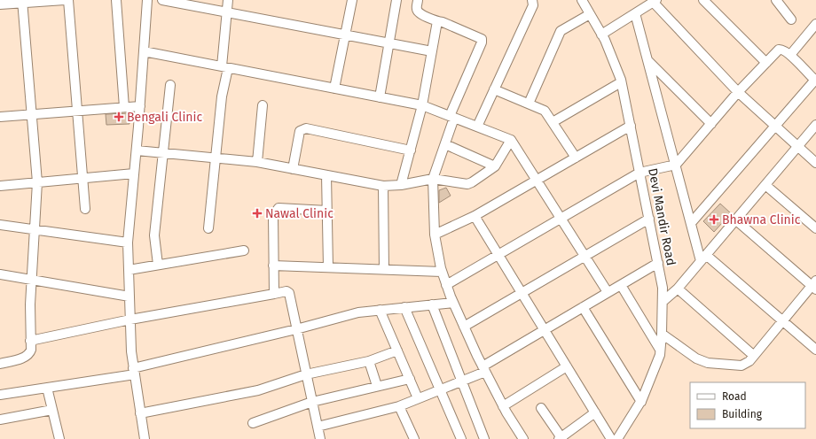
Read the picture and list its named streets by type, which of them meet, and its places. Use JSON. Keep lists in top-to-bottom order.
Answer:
{
  "streets": {
    "street": ["Devi Mandir Road"]
  },
  "places": {
    "health": ["Bengali Clinic", "Nawal Clinic", "Bhawna Clinic"]
  },
  "legend": ["Road", "Building"]
}
